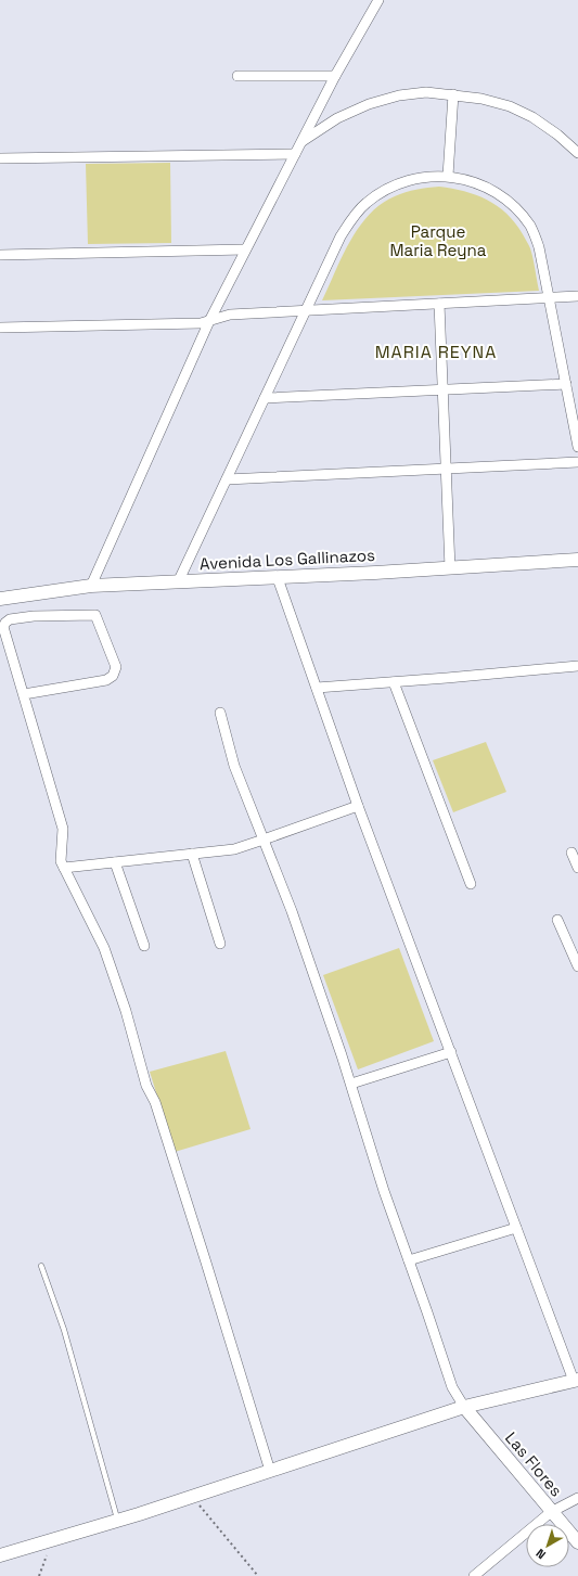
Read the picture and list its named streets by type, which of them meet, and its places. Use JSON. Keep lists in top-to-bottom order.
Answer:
{
  "streets": {
    "street": ["Avenida Los Gallinazos", "Las Flores"]
  },
  "districts": ["MARIA REYNA"],
  "parks": ["Parque Maria Reyna"],
  "north": "bottom left"
}
